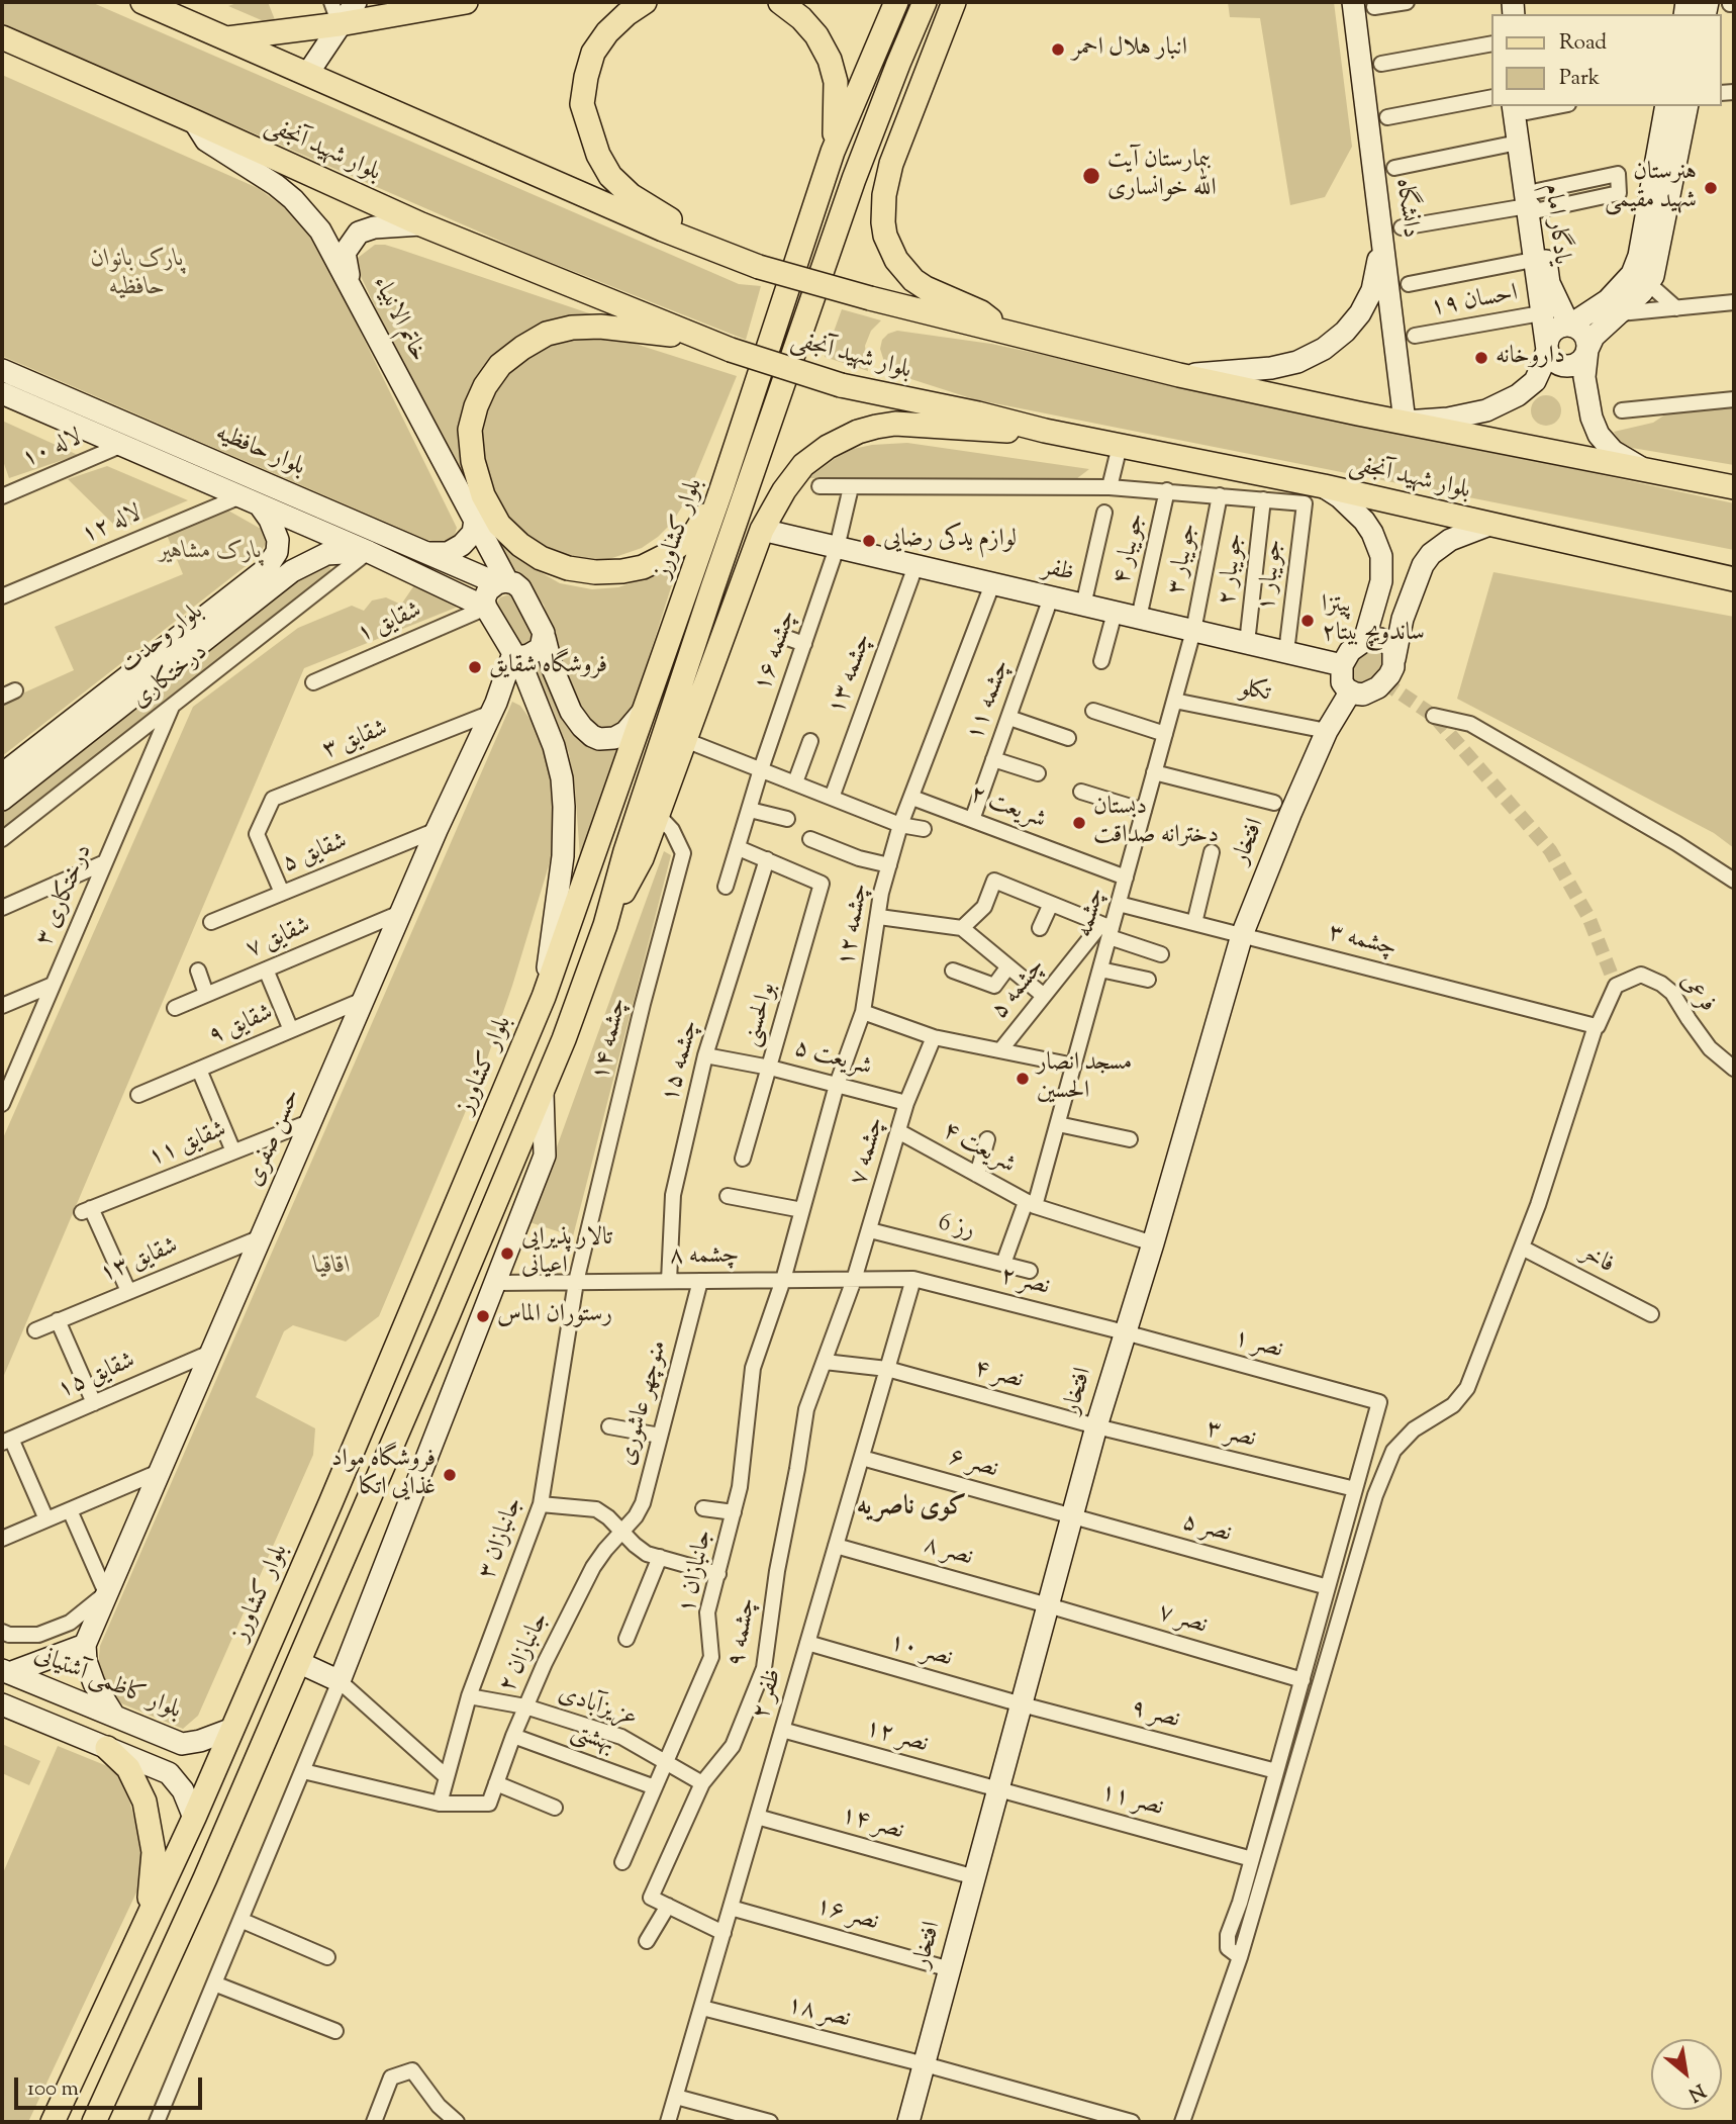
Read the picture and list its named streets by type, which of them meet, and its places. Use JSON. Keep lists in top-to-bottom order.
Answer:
{
  "streets": {
    "main road": ["بلوار شهید آنجفی", "بلوار کشاورز"],
    "street": [
      "دانشگاه",
      "یادگار امام",
      "احسان ۱۹",
      "خاتم الانبیاء",
      "لاله ۱۰",
      "بلوار حافظیه",
      "لاله ۱۲",
      "جویبار ۴",
      "جویبار ۳",
      "جویبار ۲",
      "ظفر",
      "جویبار ۱",
      "شقایق ۱",
      "بلوار وحدت",
      "چشمه ۱۶",
      "چشمه ۱۳",
      "درختکاری",
      "تکلو",
      "چشمه ۱۱",
      "شقایق ۳",
      "شریعت ۲",
      "افتخار",
      "شقایق ۵",
      "درختکاری ۳",
      "چشمه",
      "چشمه ۱۲",
      "شقایق ۷",
      "چشمه ۳",
      "چشمه ۵",
      "فرعی",
      "بوالحسنی",
      "شقایق ۹",
      "چشمه ۱۴",
      "شریعت ۵",
      "چشمه ۱۵",
      "حسن صفری",
      "شقایق ۱۱",
      "شریعت ۴",
      "چشمه ۷",
      "رز 6",
      "چشمه ۸",
      "فاخر",
      "شقایق ۱۳",
      "نصر ۲",
      "نصر ۱",
      "نصر ۴",
      "شقایق ۱۵",
      "منوچهر عاشوری",
      "نصر ۳",
      "نصر ۶",
      "نصر ۵",
      "جانبازان ۳",
      "نصر ۸",
      "جانبازان ۱",
      "نصر ۷",
      "چشمه ۹",
      "نصر ۱۰",
      "جانبازان ۲",
      "بلوار کاظمی آشتیانی",
      "ظفر ۲",
      "عزیزآبادی",
      "نصر ۹",
      "نصر ۱۲",
      "بهشتی",
      "نصر ۱۱",
      "نصر ۱۴",
      "نصر ۱۶",
      "نصر ۱۸"
    ]
  },
  "crossings": [
    ["بلوار شهید آنجفی", "خاتم الانبیاء"],
    ["یادگار امام", "احسان ۱۹"],
    ["خاتم الانبیاء", "بلوار حافظیه"],
    ["لاله ۱۰", "بلوار حافظیه"],
    ["بلوار حافظیه", "لاله ۱۲"],
    ["بلوار حافظیه", "شقایق ۱"],
    ["بلوار حافظیه", "بلوار وحدت"],
    ["بلوار حافظیه", "درختکاری"],
    ["لاله ۱۲", "بلوار وحدت"],
    ["بلوار کشاورز", "بلوار کاظمی آشتیانی"],
    ["جویبار ۴", "ظفر"],
    ["جویبار ۳", "ظفر"],
    ["جویبار ۳", "چشمه"],
    ["جویبار ۲", "ظفر"],
    ["جویبار ۲", "جویبار ۱"],
    ["ظفر", "جویبار ۱"],
    ["ظفر", "چشمه ۱۶"],
    ["ظفر", "چشمه ۱۳"],
    ["ظفر", "چشمه ۱۱"],
    ["ظفر", "افتخار"],
    ["ظفر", "چشمه"],
    ["ظفر", "چشمه ۱۲"],
    ["بلوار وحدت", "درختکاری"],
    ["درختکاری", "درختکاری ۳"],
    ["تکلو", "افتخار"],
    ["تکلو", "چشمه"],
    ["چشمه ۱۱", "شریعت ۲"],
    ["شقایق ۳", "شقایق ۵"],
    ["شقایق ۳", "حسن صفری"],
    ["شریعت ۲", "چشمه"],
    ["شریعت ۲", "چشمه ۱۲"],
    ["افتخار", "چشمه ۳"],
    ["افتخار", "شریعت ۴"],
    ["افتخار", "نصر ۲"],
    ["افتخار", "نصر ۱"],
    ["افتخار", "نصر ۴"],
    ["افتخار", "نصر ۳"],
    ["افتخار", "نصر ۶"],
    ["افتخار", "نصر ۵"],
    ["افتخار", "نصر ۸"],
    ["افتخار", "نصر ۷"],
    ["افتخار", "نصر ۱۰"],
    ["افتخار", "نصر ۹"],
    ["افتخار", "نصر ۱۲"],
    ["افتخار", "نصر ۱۱"],
    ["افتخار", "نصر ۱۴"],
    ["افتخار", "نصر ۱۶"],
    ["افتخار", "نصر ۱۸"],
    ["شقایق ۵", "حسن صفری"],
    ["چشمه", "چشمه ۳"],
    ["چشمه", "چشمه ۵"],
    ["چشمه", "شریعت ۴"],
    ["چشمه", "رز 6"],
    ["چشمه ۱۲", "شریعت ۵"],
    ["چشمه ۱۲", "چشمه ۸"],
    ["چشمه ۱۲", "جانبازان ۱"],
    ["شقایق ۷", "حسن صفری"],
    ["چشمه ۳", "فرعی"],
    ["بوالحسنی", "شریعت ۵"],
    ["بوالحسنی", "چشمه ۱۵"],
    ["شقایق ۹", "حسن صفری"],
    ["چشمه ۱۴", "چشمه ۸"],
    ["چشمه ۱۴", "جانبازان ۳"],
    ["شریعت ۵", "چشمه ۱۵"],
    ["شریعت ۵", "چشمه ۷"],
    ["چشمه ۱۵", "چشمه ۸"],
    ["حسن صفری", "شقایق ۱۱"],
    ["حسن صفری", "شقایق ۱۳"],
    ["حسن صفری", "شقایق ۱۵"],
    ["شقایق ۱۱", "شقایق ۱۳"],
    ["شریعت ۴", "چشمه ۷"],
    ["چشمه ۷", "رز 6"],
    ["چشمه ۷", "چشمه ۸"],
    ["چشمه ۷", "چشمه ۹"],
    ["چشمه ۸", "نصر ۲"],
    ["چشمه ۸", "منوچهر عاشوری"],
    ["چشمه ۸", "جانبازان ۳"],
    ["چشمه ۸", "جانبازان ۱"],
    ["چشمه ۸", "چشمه ۹"],
    ["چشمه ۸", "ظفر ۲"],
    ["نصر ۲", "نصر ۱"],
    ["نصر ۲", "ظفر ۲"],
    ["نصر ۱", "نصر ۳"],
    ["نصر ۴", "نصر ۳"],
    ["نصر ۴", "چشمه ۹"],
    ["نصر ۴", "ظفر ۲"],
    ["منوچهر عاشوری", "جانبازان ۲"],
    ["نصر ۶", "نصر ۵"],
    ["نصر ۶", "ظفر ۲"],
    ["جانبازان ۳", "جانبازان ۲"],
    ["جانبازان ۳", "عزیزآبادی"],
    ["نصر ۸", "نصر ۷"],
    ["نصر ۸", "ظفر ۲"],
    ["جانبازان ۱", "عزیزآبادی"],
    ["جانبازان ۱", "بهشتی"],
    ["چشمه ۹", "عزیزآبادی"],
    ["نصر ۱۰", "ظفر ۲"],
    ["نصر ۱۰", "نصر ۹"],
    ["جانبازان ۲", "عزیزآبادی"],
    ["جانبازان ۲", "بهشتی"],
    ["ظفر ۲", "نصر ۱۲"],
    ["ظفر ۲", "نصر ۱۴"],
    ["ظفر ۲", "نصر ۱۶"],
    ["ظفر ۲", "نصر ۱۸"],
    ["نصر ۱۲", "نصر ۱۱"]
  ],
  "districts": ["کوی ناصریه"],
  "parks": ["پارک بانوان حافظیه", "پارک مشاهیر", "اقاقیا"],
  "places": [
    "انبار هلال احمر",
    "بیمارستان آیت الله خوانساری",
    "هنرستان شهید مقیمی",
    "داروخانه",
    "لوازم یدکی رضایی",
    "پیتزا ساندویچ بیتا۲",
    "فروشگاه شقایق",
    "دبستان دخترانه صداقت",
    "مسجد انصار الحسین",
    "تالار پذیرایی اعیانی",
    "رستوران الماس",
    "فروشگاه مواد غذایی اتکا"
  ],
  "legend": ["Road", "Park"],
  "scale_bar": "100 m",
  "north": "bottom right"
}
